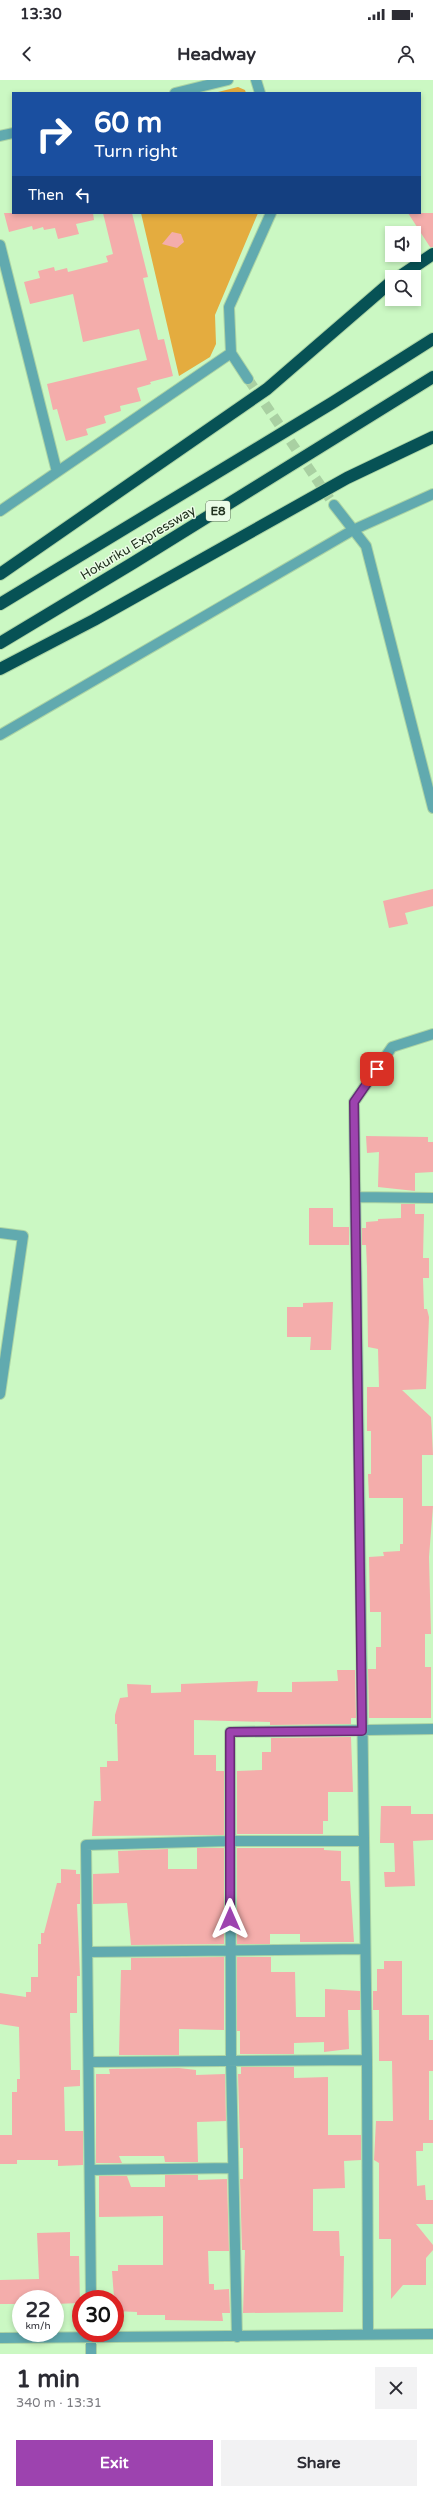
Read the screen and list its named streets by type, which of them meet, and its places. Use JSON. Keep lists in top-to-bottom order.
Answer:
{
  "streets": {
    "highway": ["E8", "Hokuriku Expressway"]
  },
  "page": {
    "status": "13:30",
    "header": "Headway",
    "turn": ["60 m", "Turn right"],
    "then": "Then",
    "speed": "22 km/h",
    "limit": "30",
    "heading": ["1 min", "340 m · 13:31"],
    "buttons": ["Exit", "Share"]
  }
}
